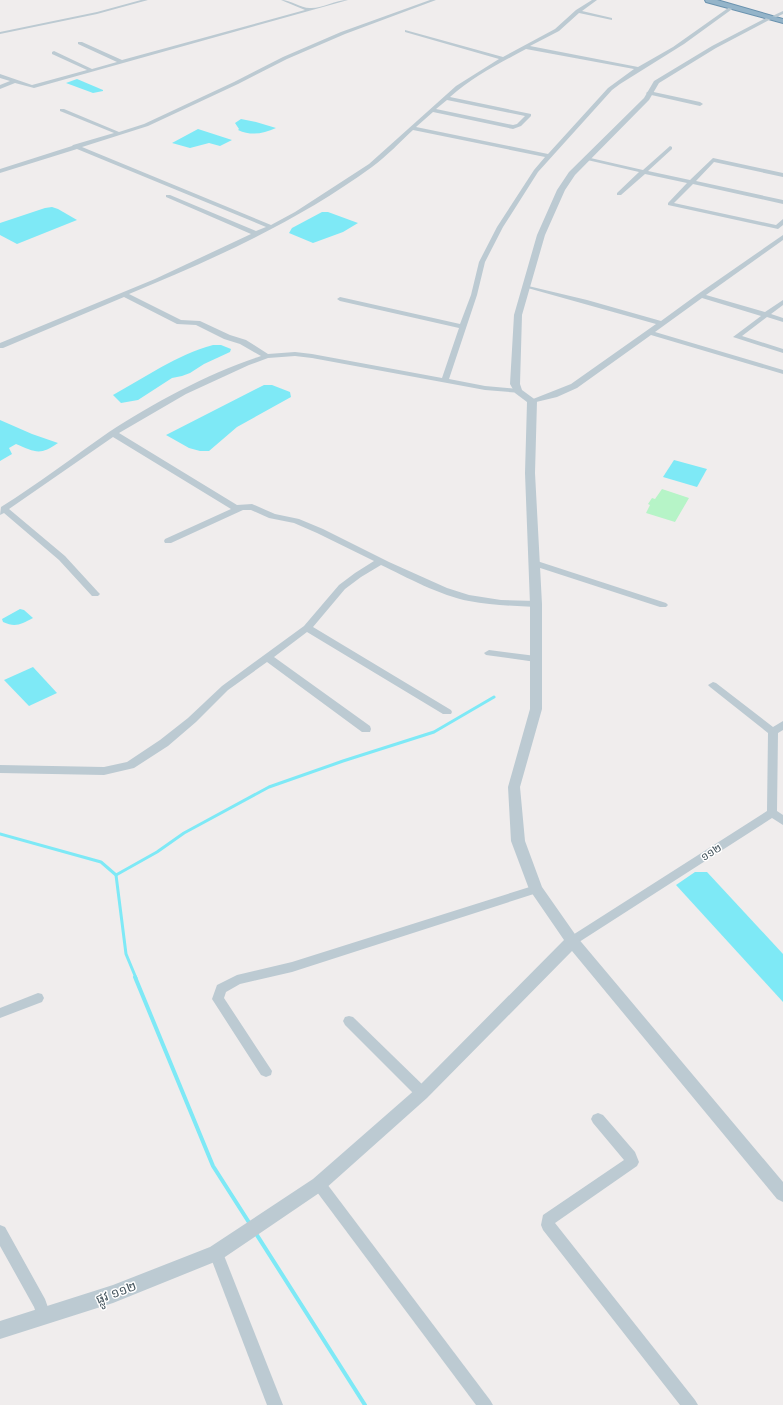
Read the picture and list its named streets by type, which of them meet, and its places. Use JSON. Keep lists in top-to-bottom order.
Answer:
{
  "streets": {
    "street": ["១១២", "ផ្លូវ ១១២"]
  },
  "crossings": [
    ["១១២", "ផ្លូវ ១១២"]
  ]
}
